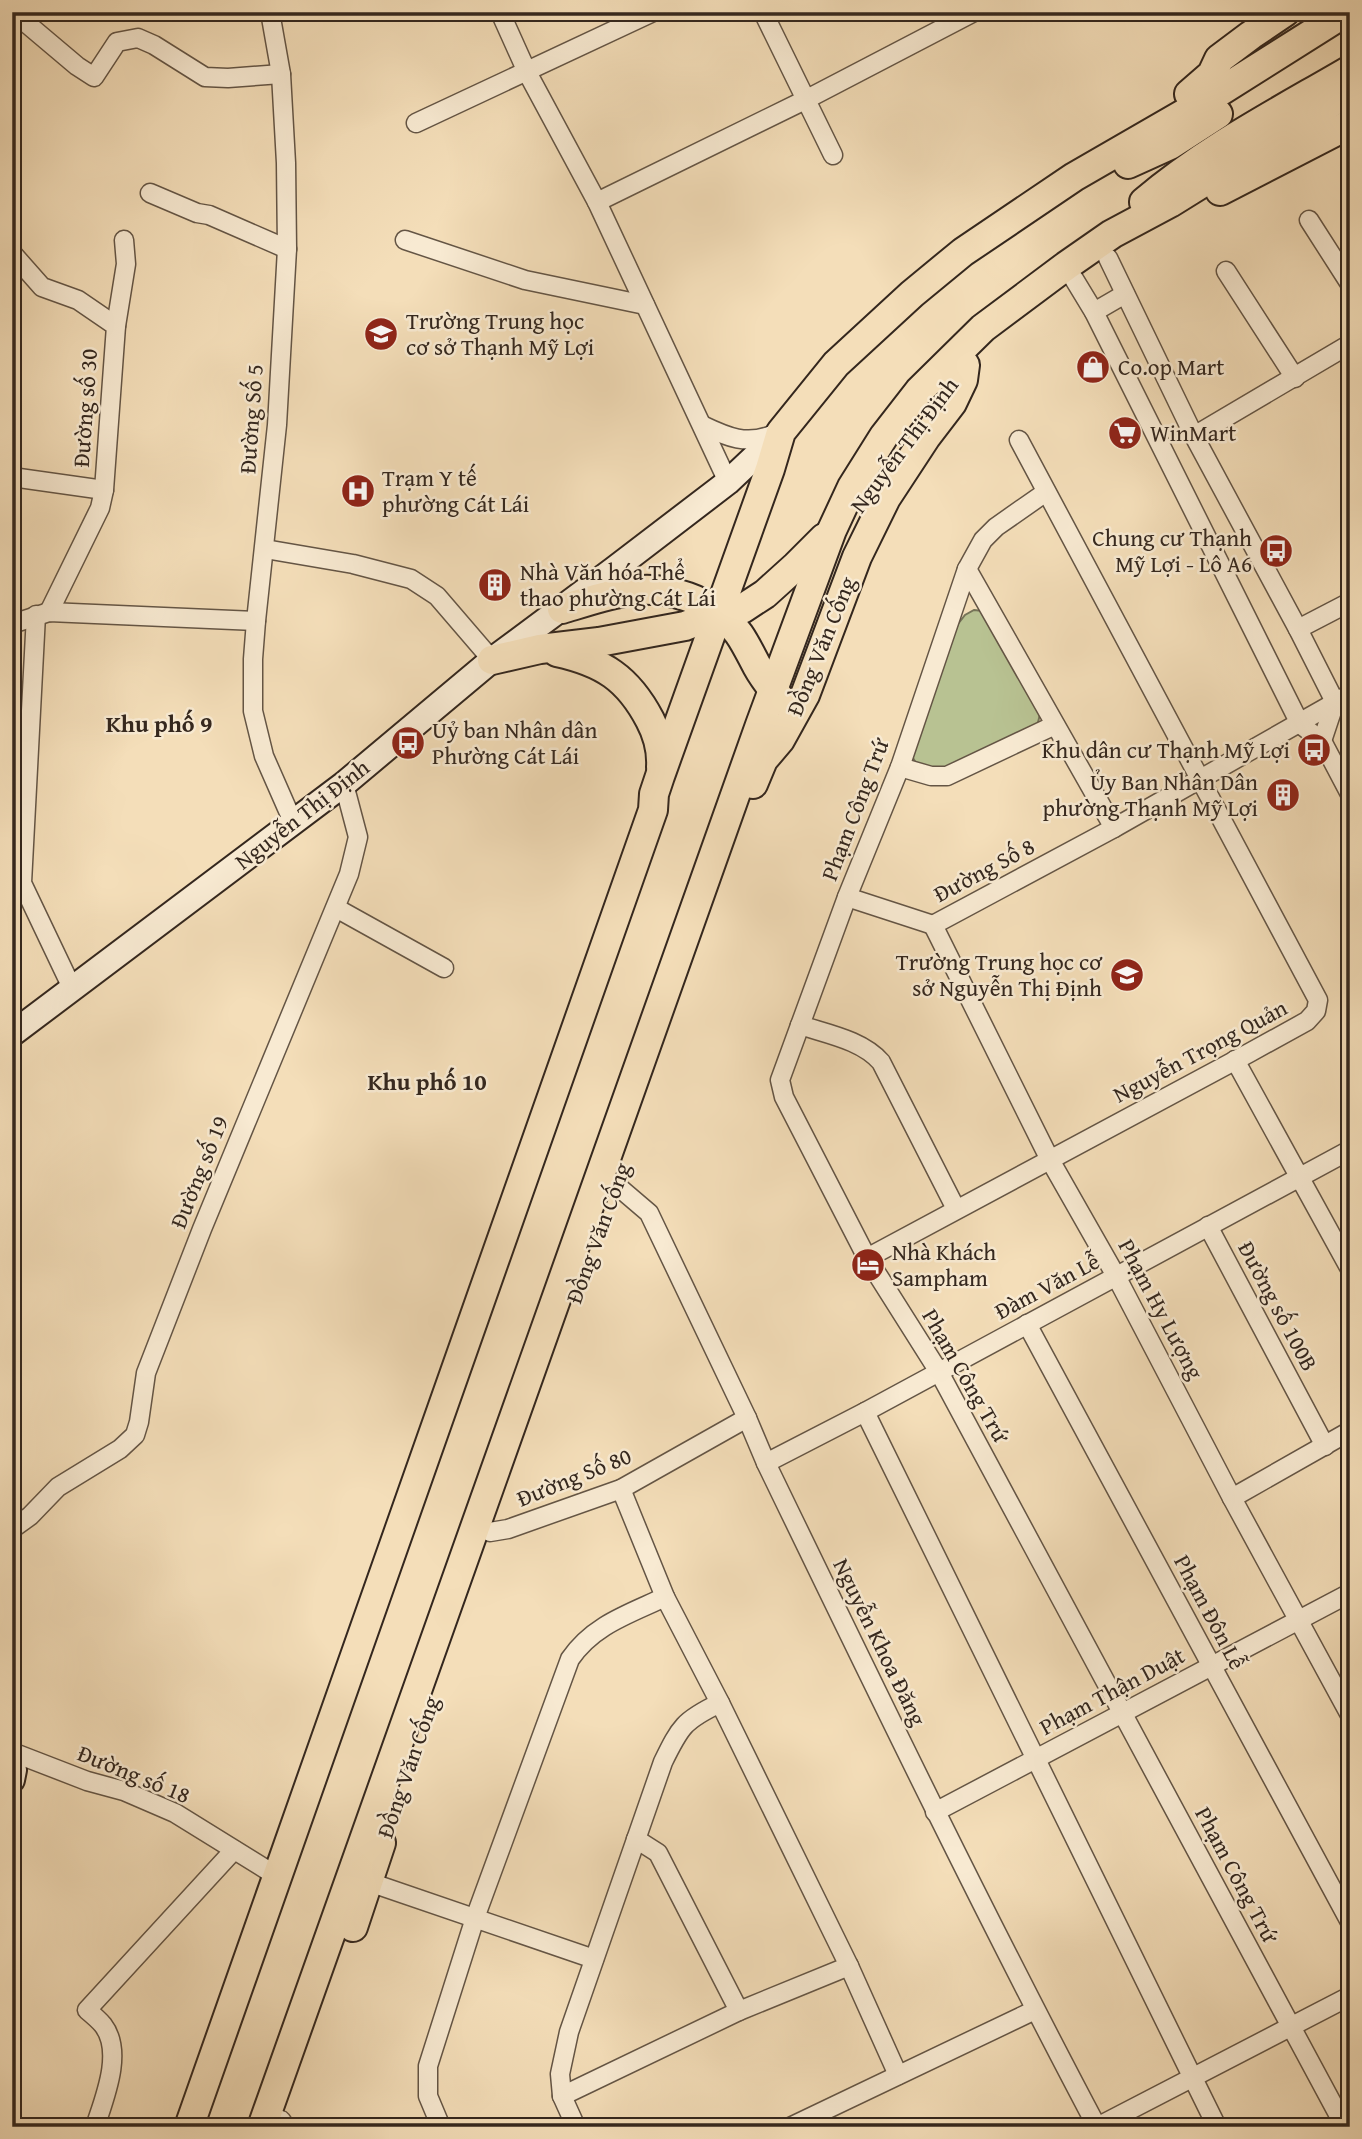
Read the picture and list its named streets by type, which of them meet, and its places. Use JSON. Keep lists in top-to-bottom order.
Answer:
{
  "streets": {
    "main road": ["Nguyễn Thị Định", "Đồng Văn Cống"],
    "street": [
      "Đường số 30",
      "Đường Số 5",
      "Phạm Công Trứ",
      "Đường Số 8",
      "Nguyễn Trọng Quản",
      "Đường số 19",
      "Đàm Văn Lễ",
      "Đường số 100B",
      "Phạm Hy Lượng",
      "Đường Số 80",
      "Phạm Đôn Lễ",
      "Nguyễn Khoa Đăng",
      "Phạm Thận Duật",
      "Đường số 18"
    ]
  },
  "crossings": [
    ["Đường Số 5", "Nguyễn Thị Định"],
    ["Nguyễn Thị Định", "Đồng Văn Cống"],
    ["Nguyễn Thị Định", "Đường số 19"],
    ["Đồng Văn Cống", "Đường Số 80"],
    ["Đồng Văn Cống", "Nguyễn Khoa Đăng"],
    ["Phạm Công Trứ", "Nguyễn Trọng Quản"],
    ["Phạm Công Trứ", "Đàm Văn Lễ"],
    ["Phạm Công Trứ", "Phạm Thận Duật"],
    ["Đường Số 8", "Nguyễn Trọng Quản"],
    ["Đường Số 8", "Phạm Hy Lượng"],
    ["Nguyễn Trọng Quản", "Phạm Hy Lượng"],
    ["Đàm Văn Lễ", "Đường số 100B"],
    ["Đàm Văn Lễ", "Phạm Hy Lượng"],
    ["Đàm Văn Lễ", "Phạm Đôn Lễ"],
    ["Đàm Văn Lễ", "Nguyễn Khoa Đăng"],
    ["Phạm Hy Lượng", "Phạm Thận Duật"],
    ["Đường Số 80", "Nguyễn Khoa Đăng"],
    ["Phạm Đôn Lễ", "Phạm Thận Duật"],
    ["Nguyễn Khoa Đăng", "Phạm Thận Duật"]
  ],
  "districts": ["Khu phố 9", "Khu phố 10"],
  "places": {
    "school or university": ["Trường Trung học cơ sở Thạnh Mỹ Lợi", "Trường Trung học cơ sở Nguyễn Thị Định"],
    "shop": ["Co.op Mart"],
    "supermarket": ["WinMart"],
    "hospital": ["Trạm Y tế phường Cát Lái"],
    "bus stop": ["Chung cư Thạnh Mỹ Lợi - Lô A6", "Uỷ ban Nhân dân Phường Cát Lái", "Khu dân cư Thạnh Mỹ Lợi"],
    "building": ["Nhà Văn hóa Thể thao phường Cát Lái", "Ủy Ban Nhân Dân phường Thạnh Mỹ Lợi"],
    "hotel": ["Nhà Khách Sampham"]
  }
}
